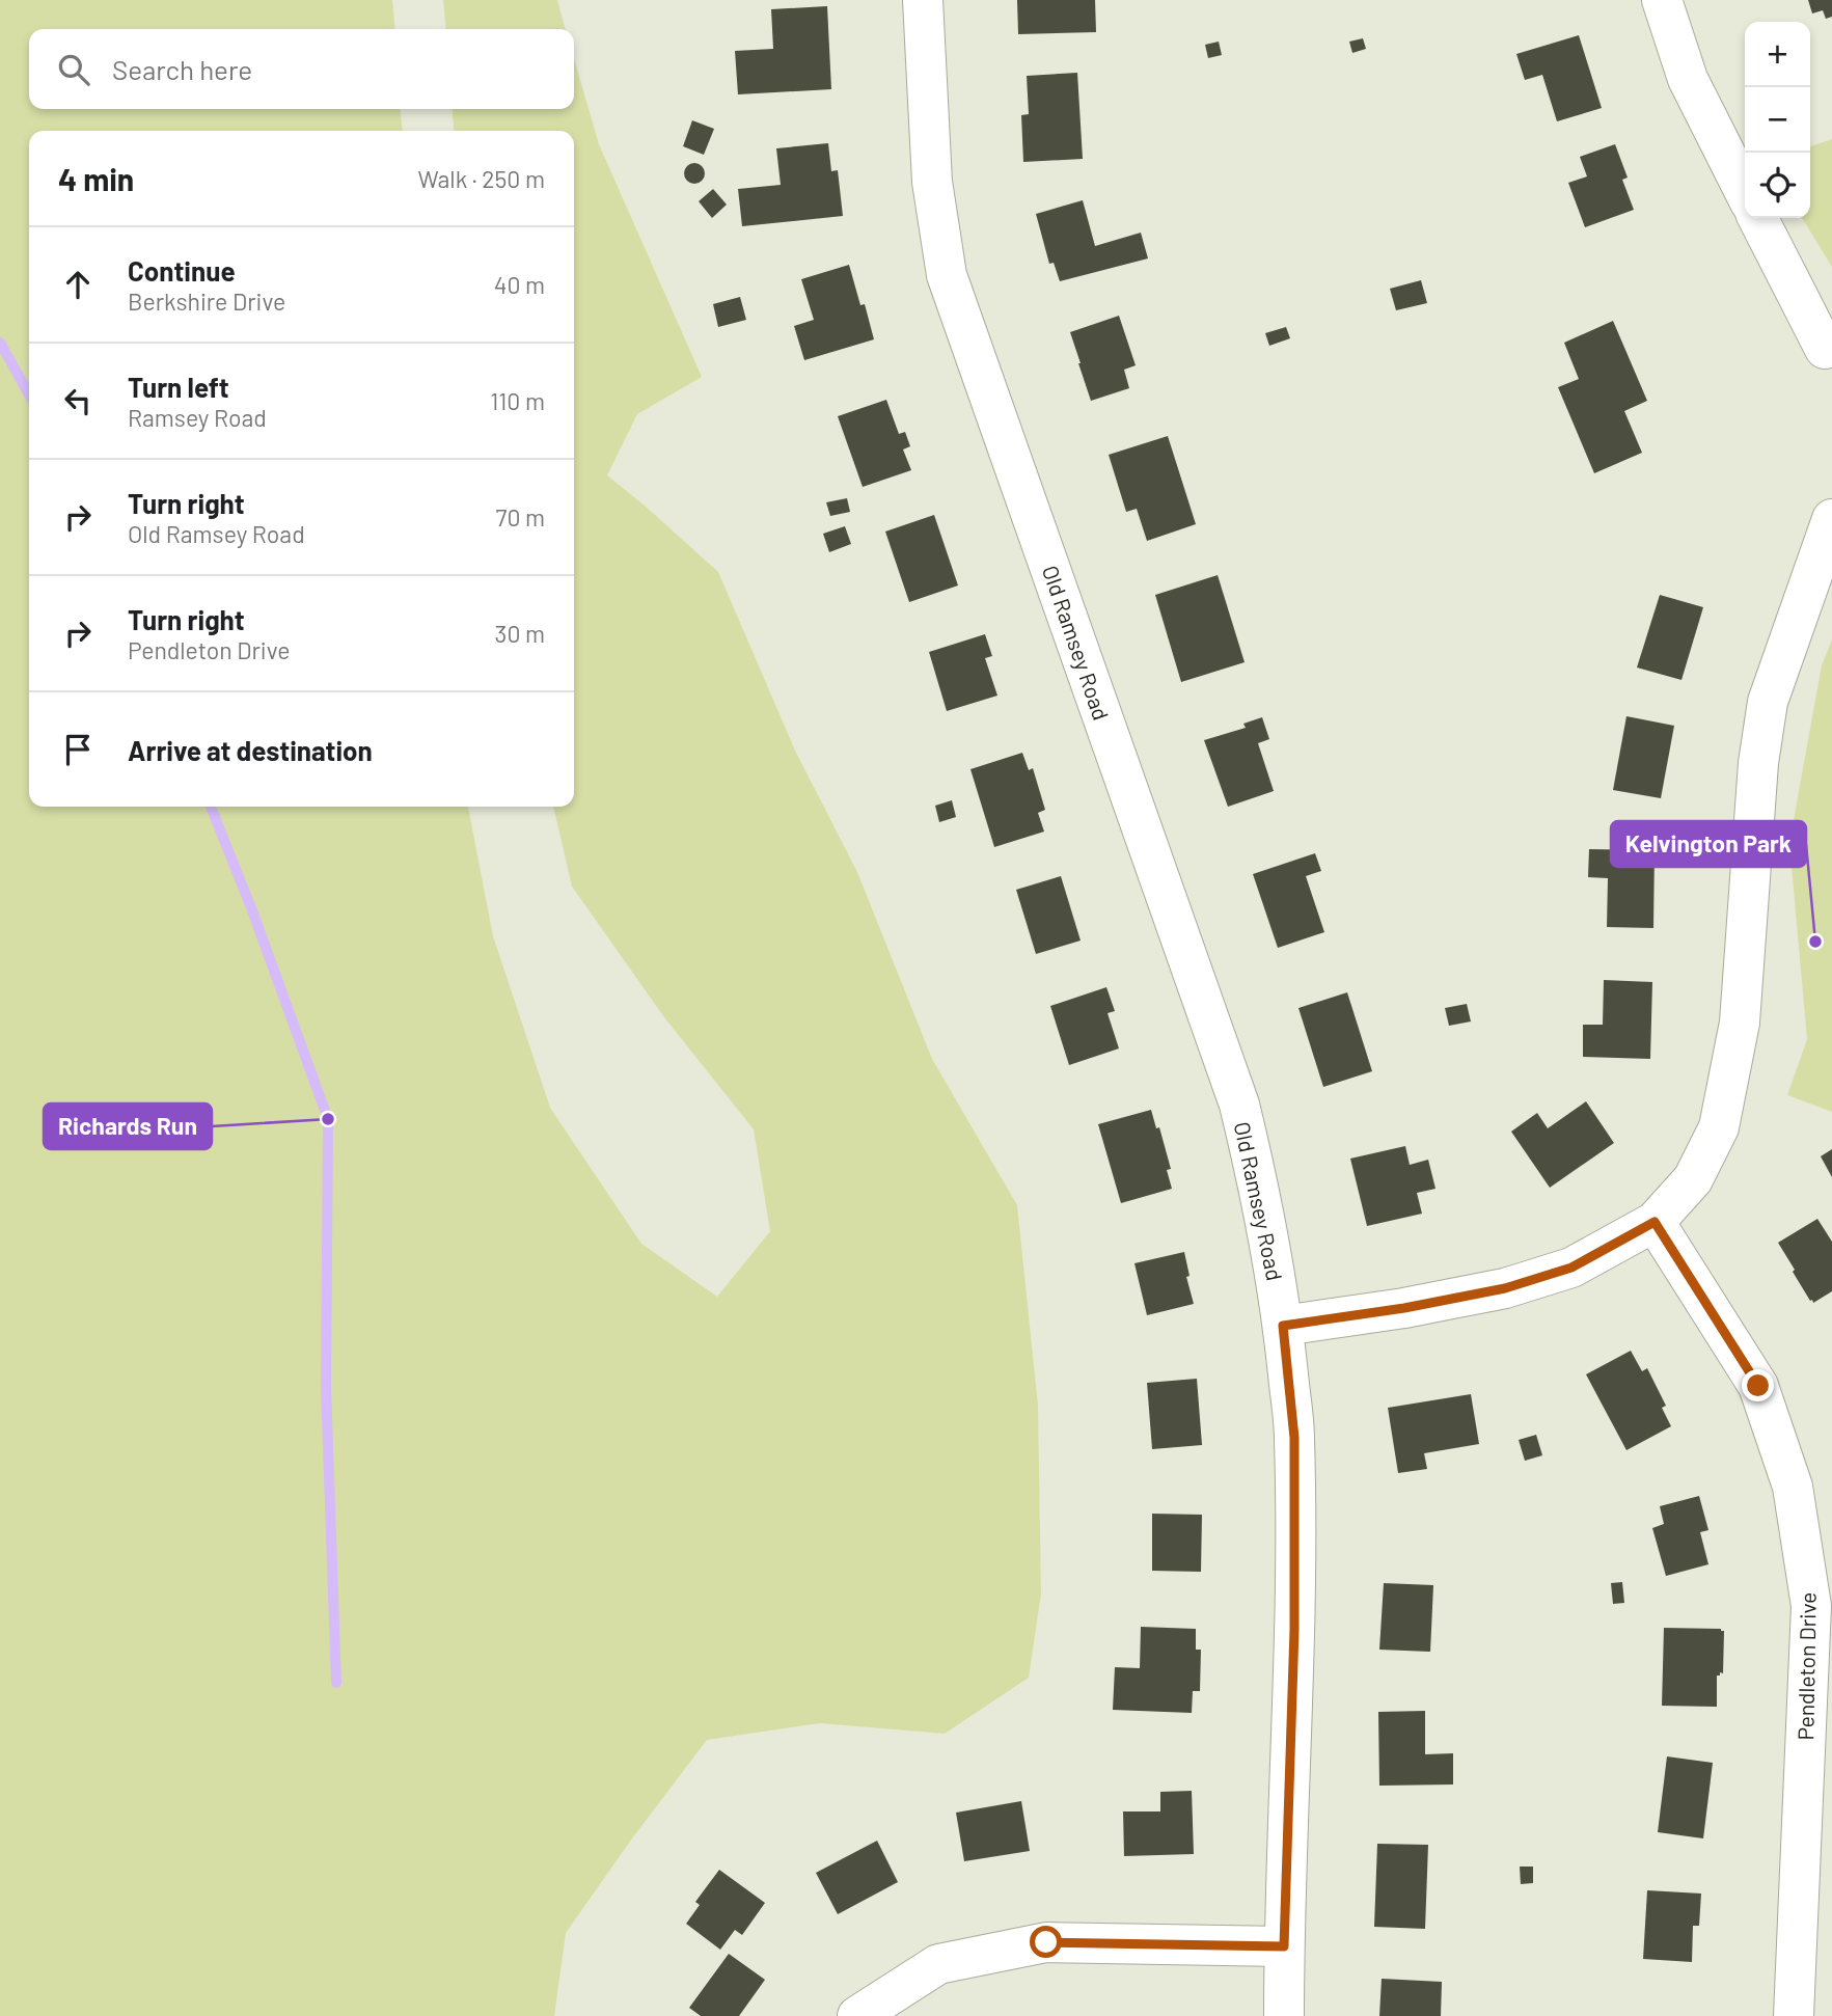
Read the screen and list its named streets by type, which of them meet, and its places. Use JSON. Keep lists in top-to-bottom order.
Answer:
{
  "streets": {
    "street": ["Old Ramsey Road", "Pendleton Drive"]
  },
  "places": ["Kelvington Park", "Richards Run"],
  "page": {
    "map_buttons": ["+", "−"],
    "search": "Search here",
    "heading": ["4 min", "Walk · 250 m"],
    "list": [
      ["Continue", "Berkshire Drive", "40 m"],
      ["Turn left", "Ramsey Road", "110 m"],
      ["Turn right", "Old Ramsey Road", "70 m"],
      ["Turn right", "Pendleton Drive", "30 m"],
      "Arrive at destination"
    ]
  }
}
